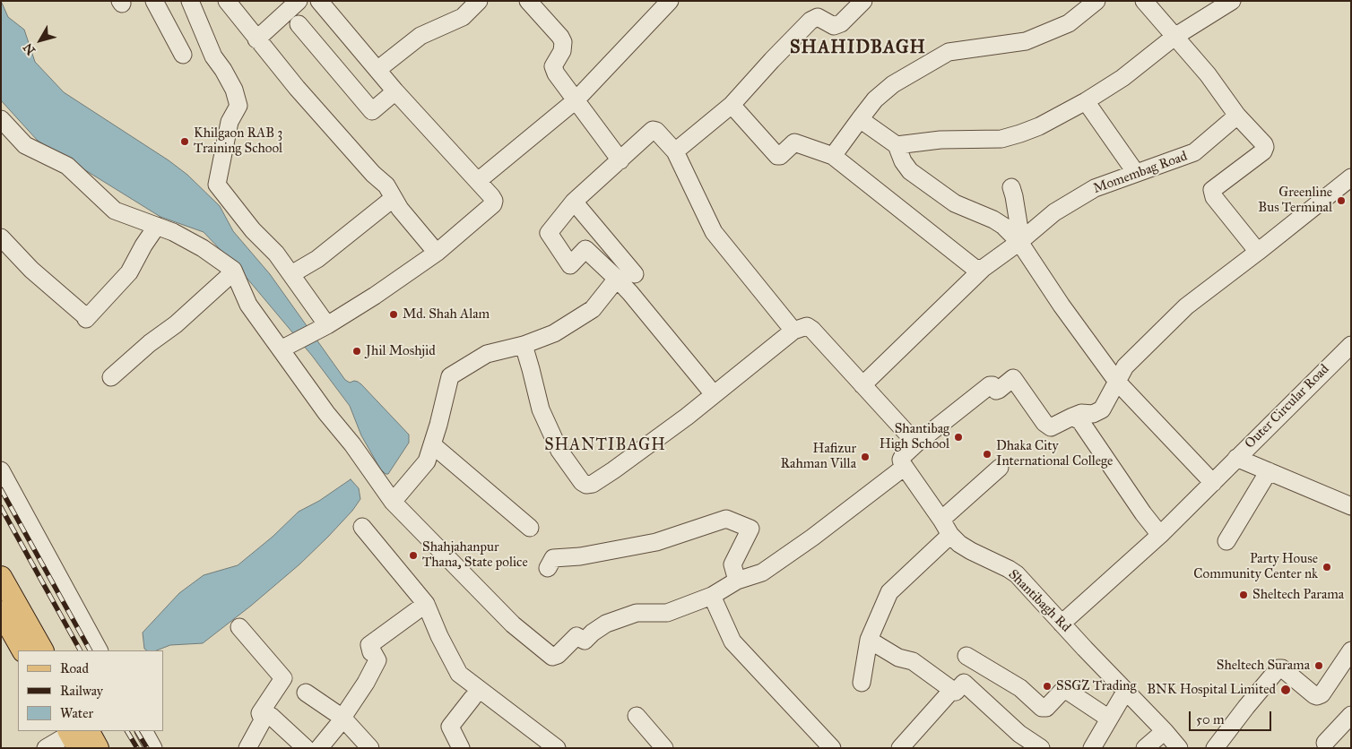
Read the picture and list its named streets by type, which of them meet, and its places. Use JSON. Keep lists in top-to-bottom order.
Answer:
{
  "streets": {
    "street": ["Momembag Road", "Outer Circular Road", "Shantibagh Rd"]
  },
  "districts": ["SHAHIDBAGH", "SHANTIBAGH"],
  "places": [
    "Khilgaon RAB 3 Training School",
    "Greenline Bus Terminal",
    "Md. Shah Alam",
    "Jhil Moshjid",
    "Shantibag High School",
    "Dhaka City International College",
    "Hafizur Rahman Villa",
    "Shahjahanpur Thana, State police",
    "Party House Community Center nk",
    "Sheltech Parama",
    "Sheltech Surama",
    "SSGZ Trading",
    "BNK Hospital Limited"
  ],
  "legend": ["Road", "Railway", "Water"],
  "scale_bar": "50 m",
  "north": "bottom left"
}
